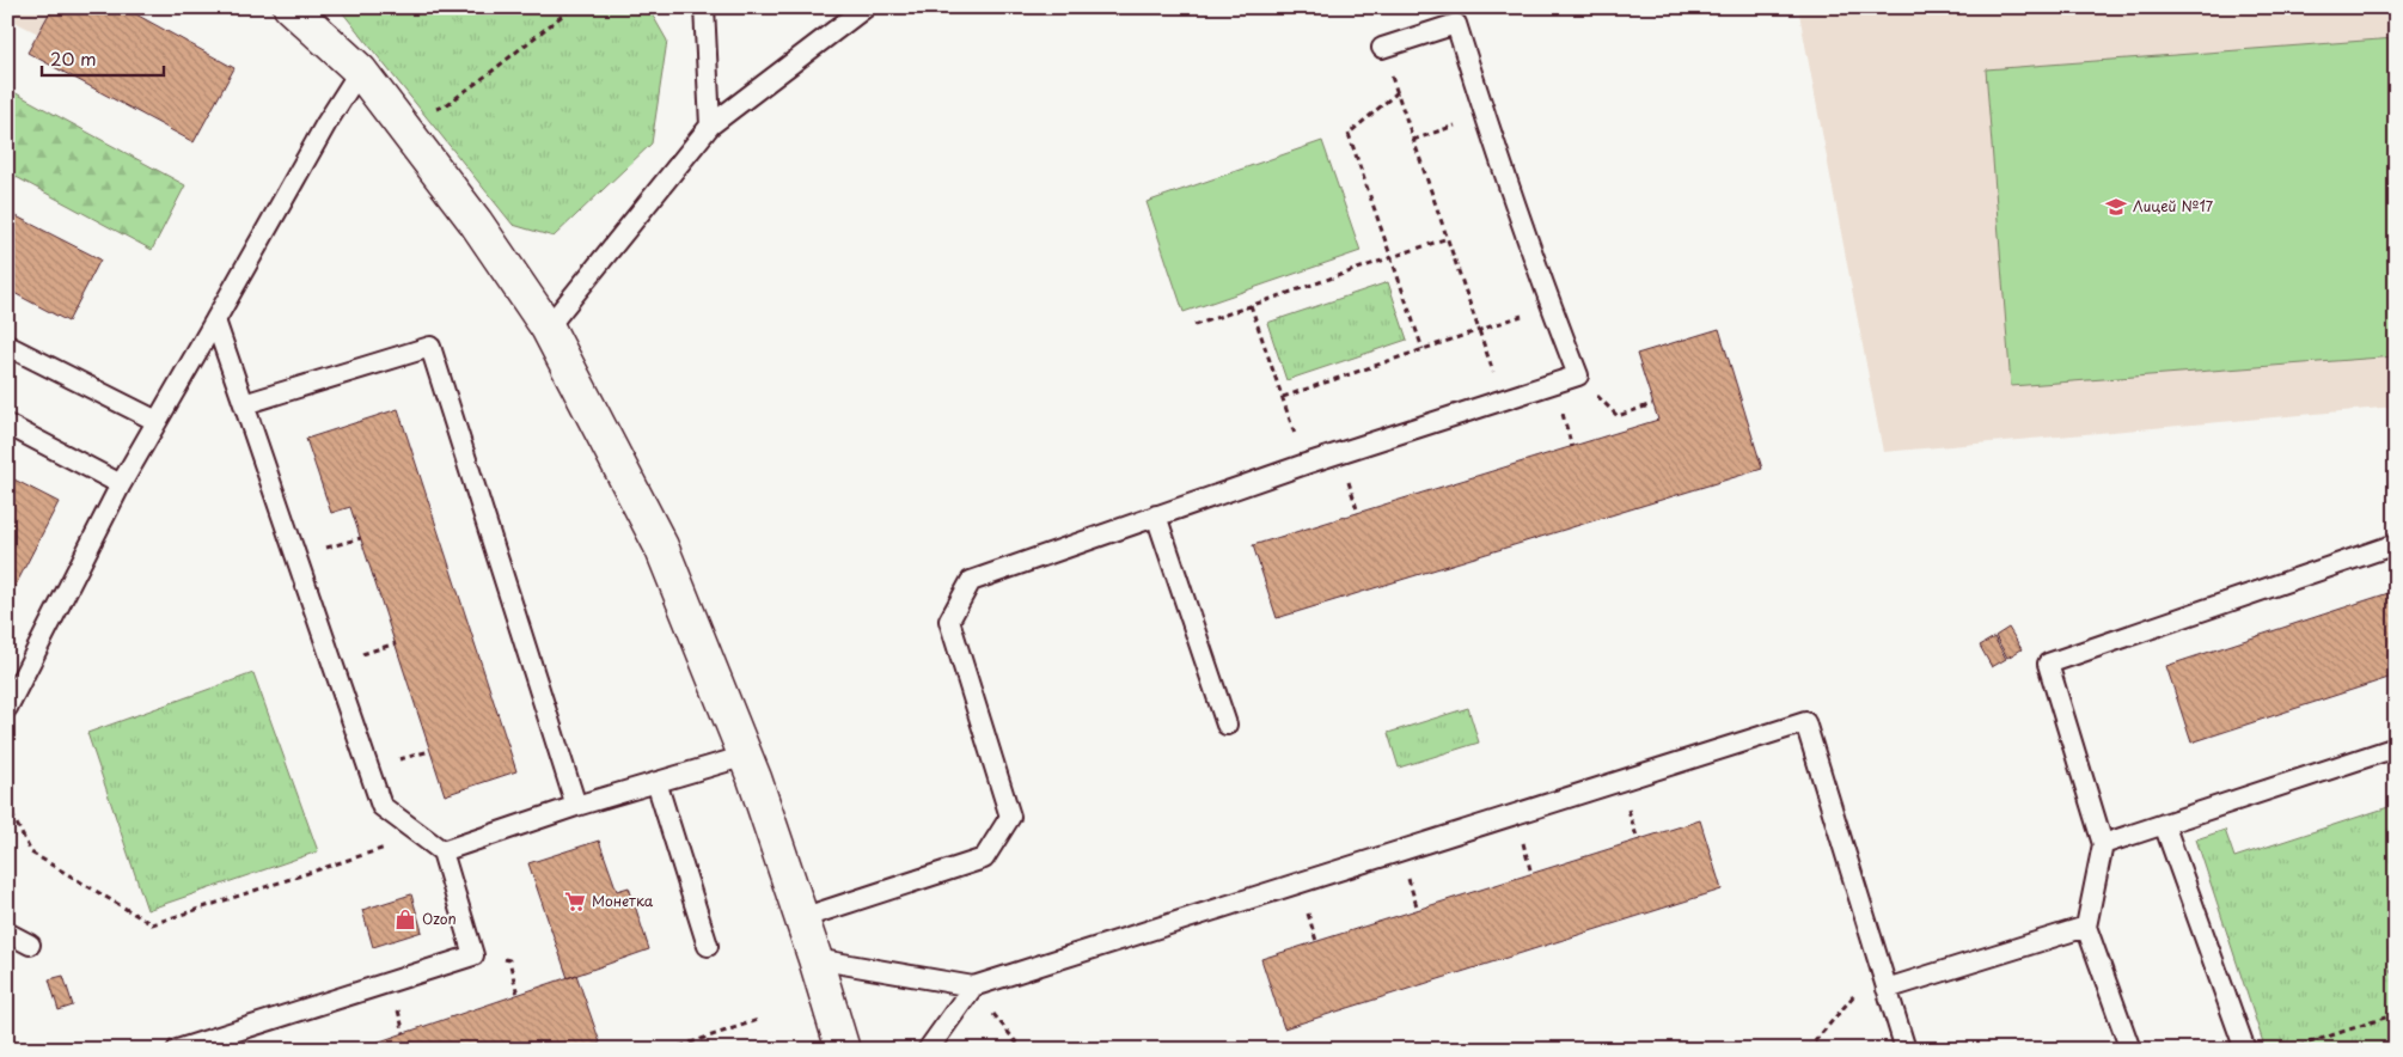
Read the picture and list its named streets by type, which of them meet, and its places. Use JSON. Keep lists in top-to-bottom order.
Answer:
{
  "places": {
    "school or university": ["Лицей №17"],
    "supermarket": ["Монетка"],
    "shop": ["Ozon"]
  },
  "scale_bar": "20 m"
}
